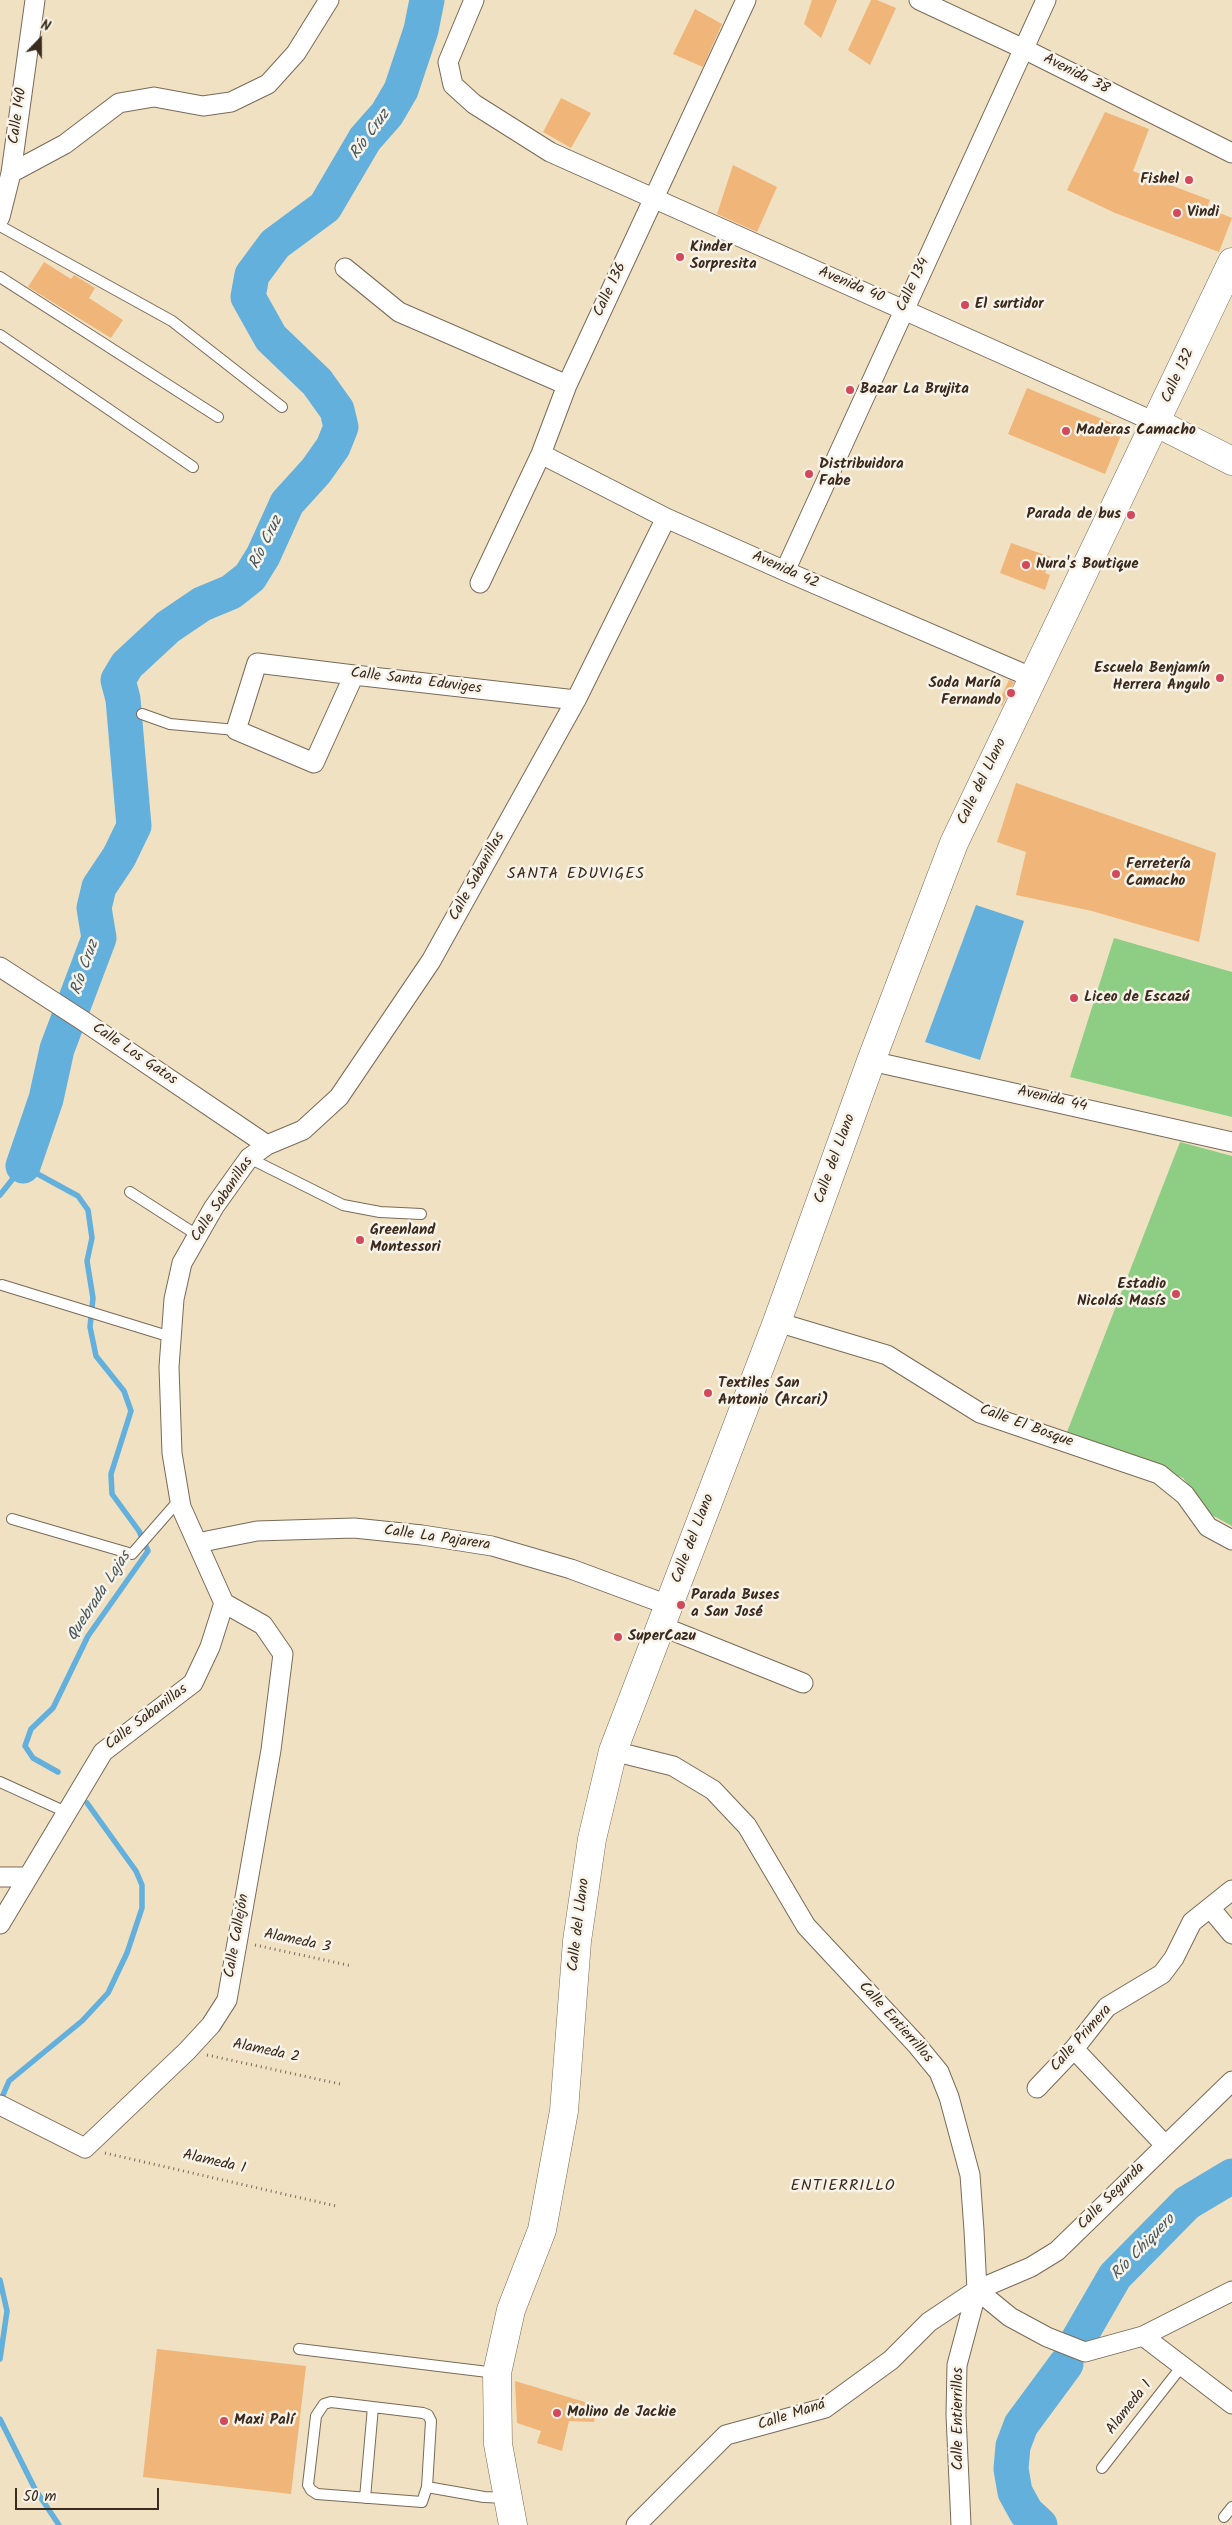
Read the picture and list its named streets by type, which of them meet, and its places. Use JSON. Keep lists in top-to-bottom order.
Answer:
{
  "streets": {
    "main road": ["Avenida 40", "Calle 132", "Calle del Llano"],
    "street": [
      "Avenida 38",
      "Calle 140",
      "Calle 134",
      "Calle 136",
      "Avenida 42",
      "Calle Santa Eduviges",
      "Calle Sabanillas",
      "Calle Los Gatos",
      "Avenida 44",
      "Calle El Bosque",
      "Calle La Pajarera",
      "Calle Callejón",
      "Calle Entierrillos",
      "Calle Primera",
      "Calle Segunda",
      "Calle Maná"
    ],
    "lane": ["Alameda 1"],
    "path": ["Alameda 3", "Alameda 2"]
  },
  "crossings": [
    ["Avenida 38", "Calle 134"],
    ["Calle 134", "Avenida 40"],
    ["Calle 134", "Avenida 42"],
    ["Avenida 40", "Calle 136"],
    ["Avenida 40", "Calle 132"],
    ["Calle 136", "Avenida 42"],
    ["Calle 132", "Avenida 42"],
    ["Calle 132", "Calle del Llano"],
    ["Avenida 42", "Calle del Llano"],
    ["Avenida 42", "Calle Sabanillas"],
    ["Calle Santa Eduviges", "Calle Sabanillas"],
    ["Calle del Llano", "Avenida 44"],
    ["Calle del Llano", "Calle El Bosque"],
    ["Calle del Llano", "Calle La Pajarera"],
    ["Calle del Llano", "Calle Entierrillos"],
    ["Calle Sabanillas", "Calle Los Gatos"],
    ["Calle Sabanillas", "Calle La Pajarera"],
    ["Calle Sabanillas", "Calle Callejón"],
    ["Calle Callejón", "Alameda 3"],
    ["Calle Callejón", "Alameda 2"],
    ["Calle Callejón", "Alameda 1"],
    ["Calle Entierrillos", "Calle Segunda"],
    ["Calle Entierrillos", "Calle Maná"],
    ["Calle Segunda", "Calle Maná"]
  ],
  "districts": ["SANTA EDUVIGES", "ENTIERRILLO"],
  "water": ["Río Cruz", "Quebrada Lajas", "Río Chiquero"],
  "places": [
    "Fishel",
    "Vindi",
    "Kinder Sorpresita",
    "El surtidor",
    "Bazar La Brujita",
    "Maderas Camacho",
    "Distribuidora Fabe",
    "Parada de bus",
    "Nura's Boutique",
    "Escuela Benjamín Herrera Angulo",
    "Soda María Fernando",
    "Ferretería Camacho",
    "Liceo de Escazú",
    "Greenland Montessori",
    "Estadio Nicolás Masís",
    "Textiles San Antonio (Arcari)",
    "Parada Buses a San José",
    "SuperCazu",
    "Molino de Jackie",
    "Maxi Palí"
  ],
  "scale_bar": "50 m",
  "north": "top"
}
